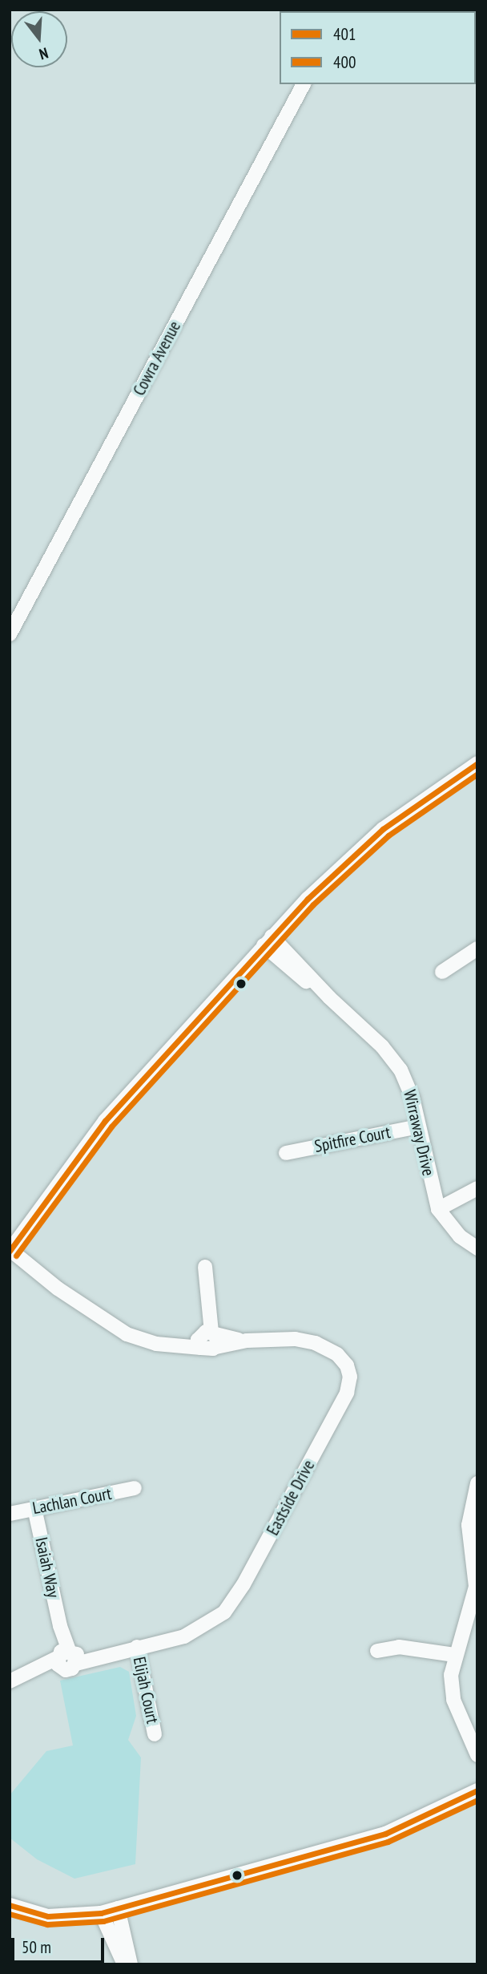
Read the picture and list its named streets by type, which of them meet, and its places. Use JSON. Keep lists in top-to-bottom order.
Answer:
{
  "streets": {
    "street": [
      "Cowra Avenue",
      "Wirraway Drive",
      "Spitfire Court",
      "Eastside Drive",
      "Lachlan Court",
      "Isaiah Way",
      "Elijah Court"
    ]
  },
  "crossings": [
    ["Wirraway Drive", "Spitfire Court"],
    ["Eastside Drive", "Isaiah Way"],
    ["Eastside Drive", "Elijah Court"],
    ["Lachlan Court", "Isaiah Way"]
  ],
  "lines": ["transit line 401", "transit line 400"],
  "legend": ["401", "400"],
  "scale_bar": "50 m",
  "north": "bottom"
}
